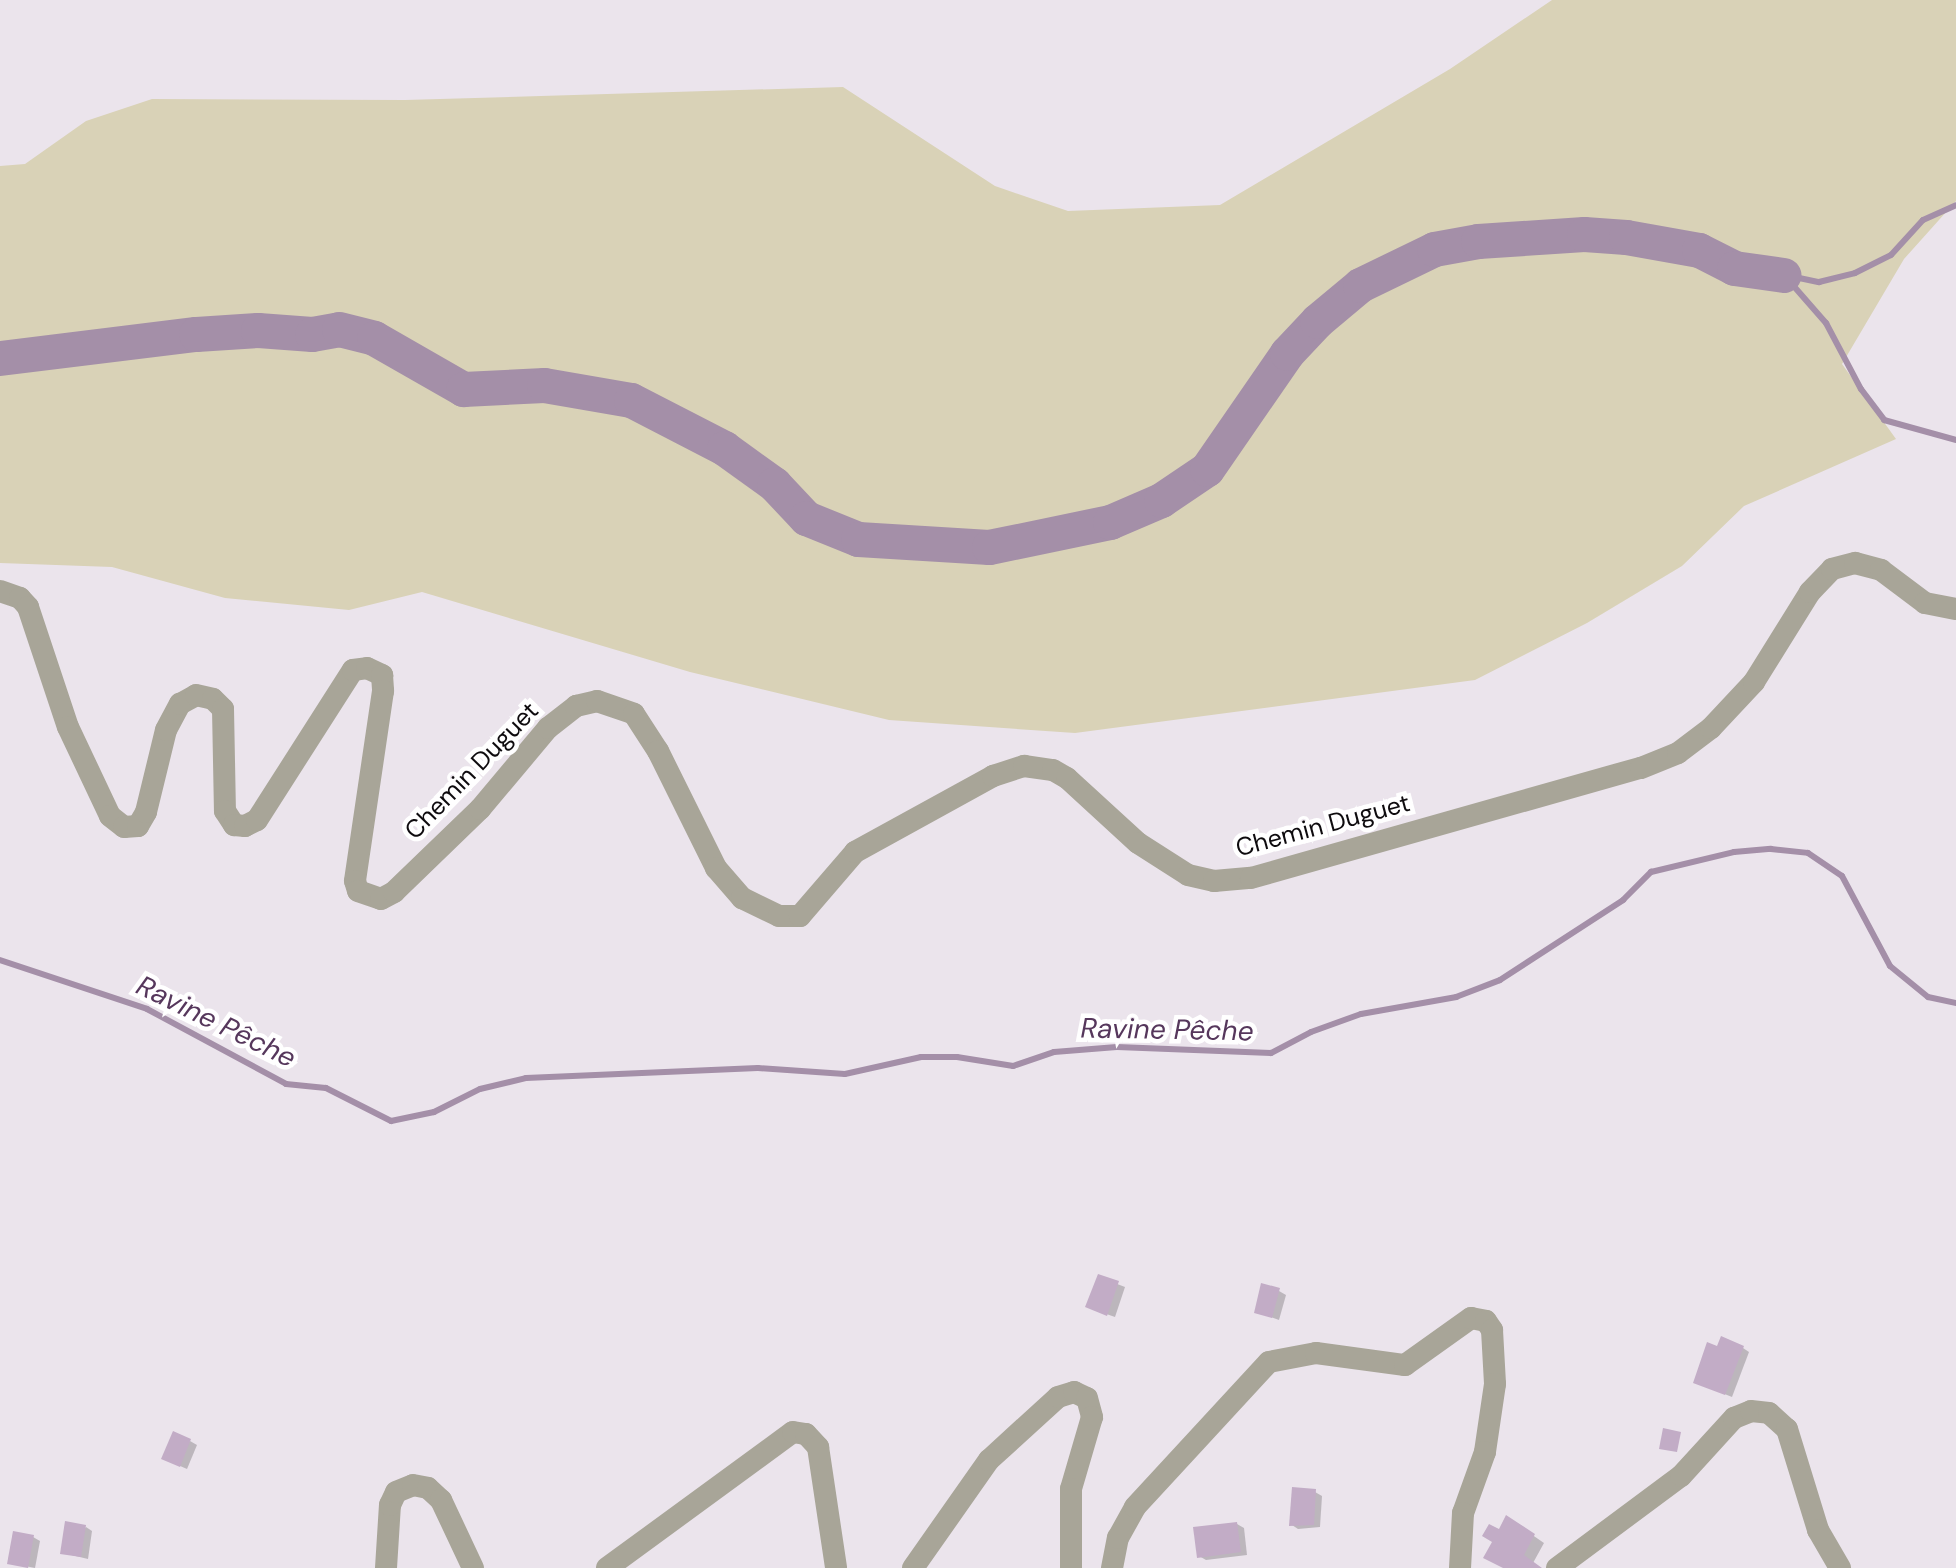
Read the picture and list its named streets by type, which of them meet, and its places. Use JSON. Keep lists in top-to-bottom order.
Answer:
{
  "streets": {
    "street": ["Chemin Duguet"]
  },
  "water": ["Ravine Pêche"]
}
